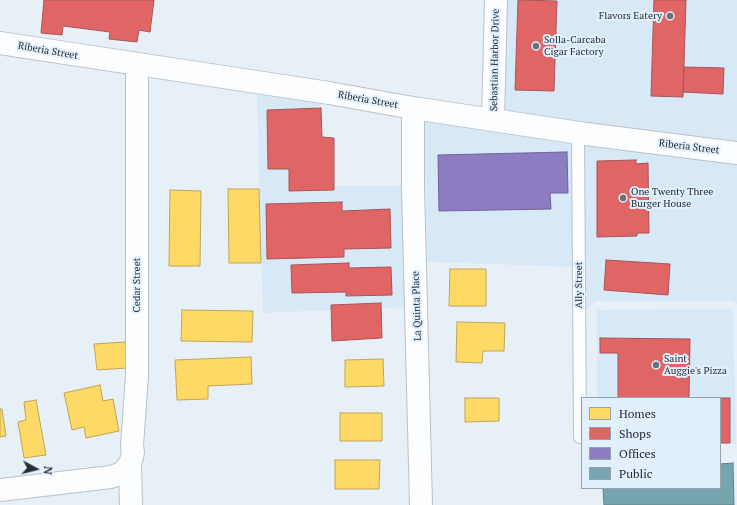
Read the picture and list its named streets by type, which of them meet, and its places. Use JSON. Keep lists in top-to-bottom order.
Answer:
{
  "streets": {
    "street": [
      "Riberia Street",
      "Sebastian Harbor Drive",
      "Cedar Street",
      "La Quinta Place"
    ],
    "lane": ["Ally Street"]
  },
  "crossings": [
    ["Riberia Street", "Sebastian Harbor Drive"],
    ["Riberia Street", "Cedar Street"],
    ["Riberia Street", "Ally Street"],
    ["Riberia Street", "La Quinta Place"]
  ],
  "places": [
    "Flavors Eatery",
    "Solla-Carcaba Cigar Factory",
    "One Twenty Three Burger House",
    "Saint Auggie's Pizza"
  ],
  "legend": [
    "Homes",
    "Shops",
    "Offices",
    "Public"
  ],
  "north": "right"
}
